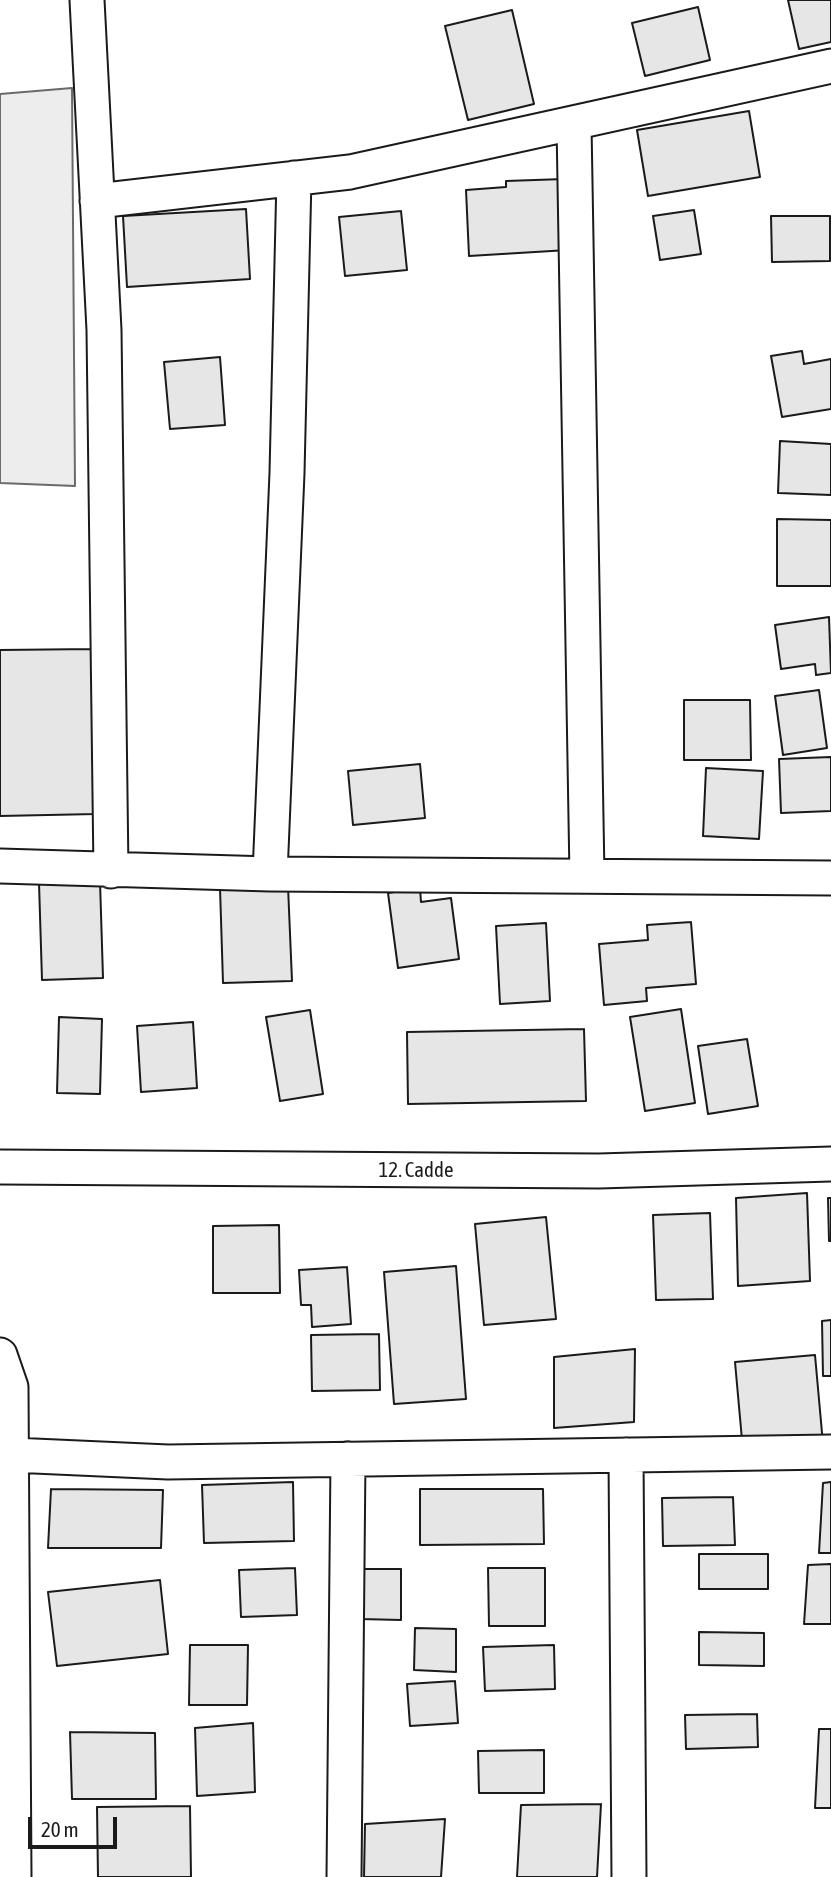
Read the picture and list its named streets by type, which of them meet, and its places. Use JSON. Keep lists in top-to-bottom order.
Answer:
{
  "streets": {
    "street": ["12. Cadde"]
  },
  "scale_bar": "20 m"
}
